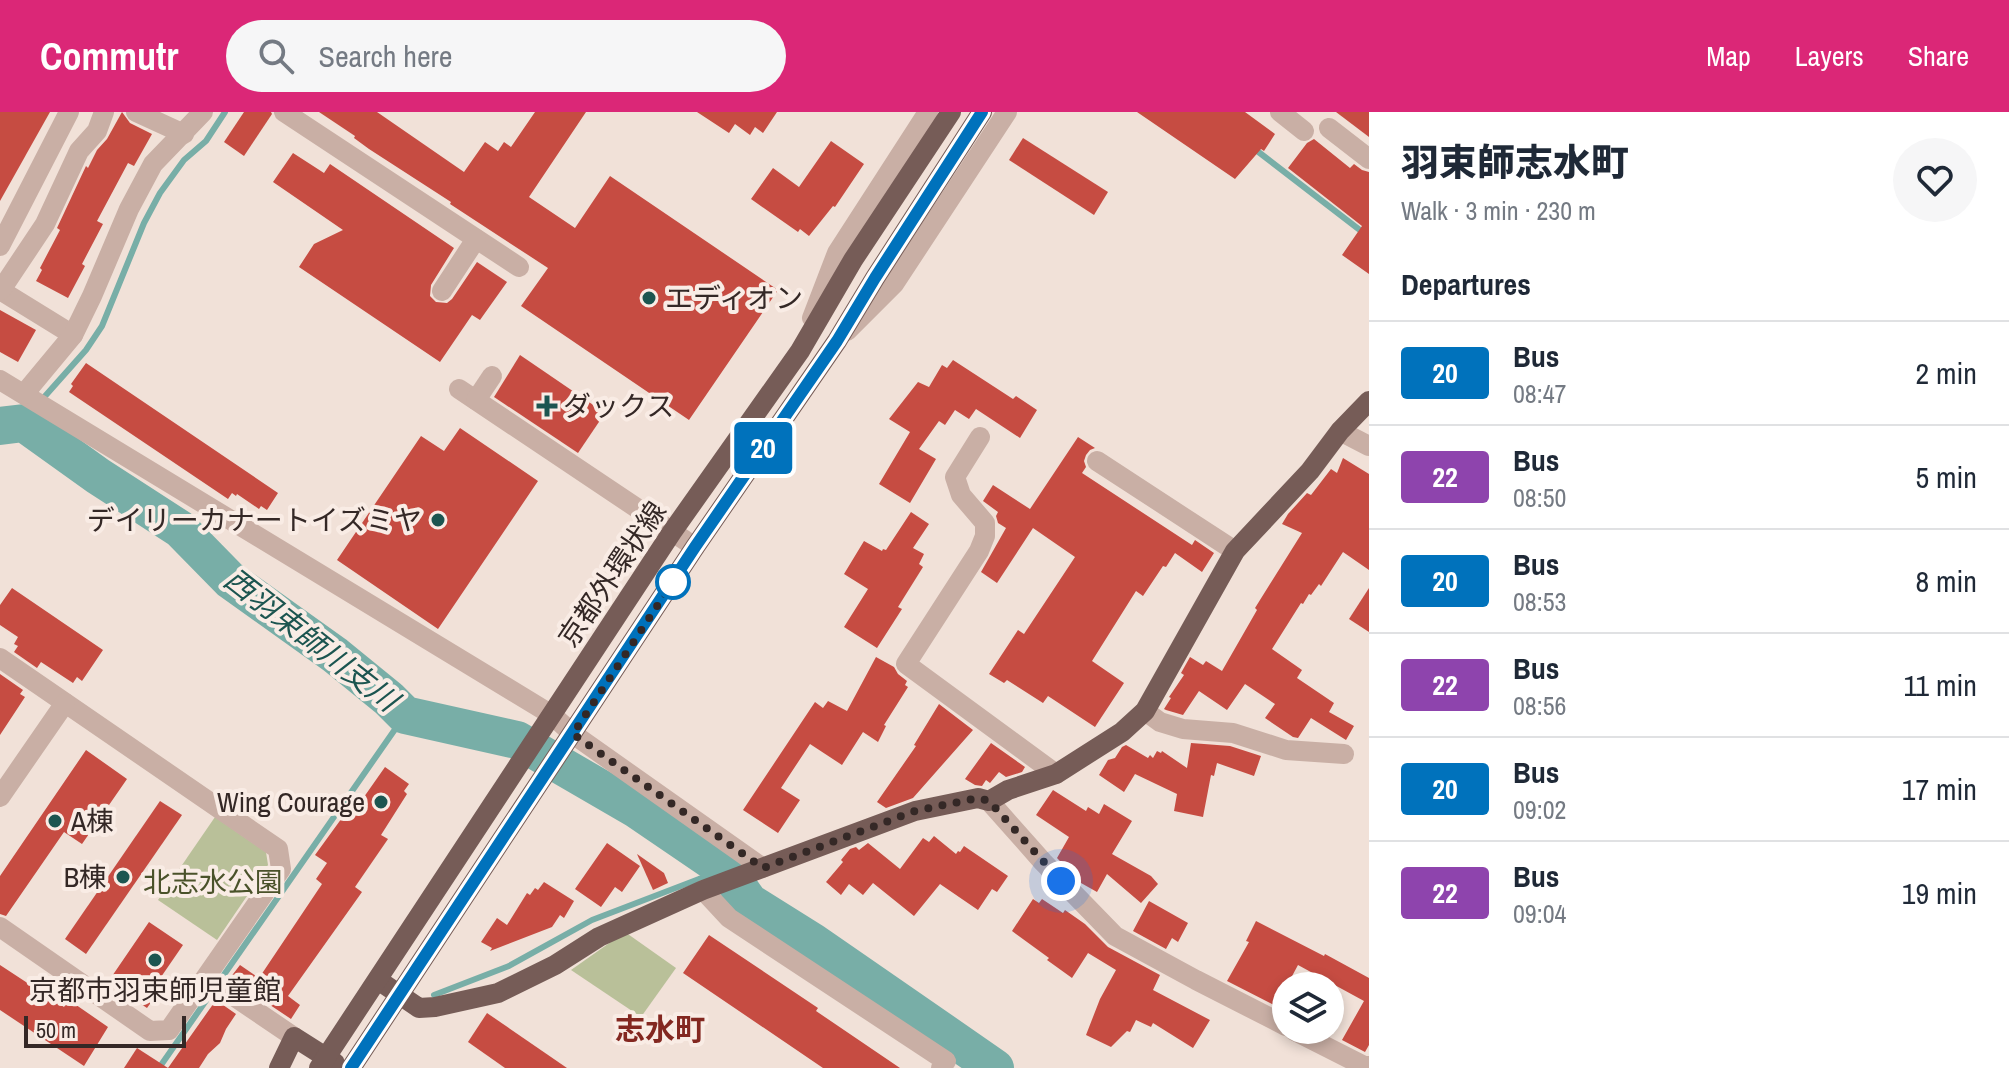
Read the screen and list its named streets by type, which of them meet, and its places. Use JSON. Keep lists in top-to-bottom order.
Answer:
{
  "streets": {
    "main road": ["京都外環状線"]
  },
  "districts": ["志水町"],
  "water": ["西羽束師川支川"],
  "parks": ["北志水公園"],
  "places": {
    "other": [
      "エディオン",
      "デイリーカナートイズミヤ",
      "Wing Courage",
      "A棟",
      "B棟",
      "京都市羽束師児童館"
    ],
    "health": ["ダックス"]
  },
  "lines": ["bus line 20"],
  "scale_bar": "50 m",
  "page": {
    "header": "Commutr",
    "search": "Search here",
    "nav": ["Map", "Layers", "Share"],
    "on_map": "20",
    "heading": [
      ["羽束師志水町", "Walk · 3 min · 230 m"],
      "Departures"
    ],
    "list": [
      {
        "mark": "20",
        "name": "Bus",
        "note": "08:47",
        "value": "2 min"
      },
      {
        "mark": "22",
        "name": "Bus",
        "note": "08:50",
        "value": "5 min"
      },
      {
        "mark": "20",
        "name": "Bus",
        "note": "08:53",
        "value": "8 min"
      },
      {
        "mark": "22",
        "name": "Bus",
        "note": "08:56",
        "value": "11 min"
      },
      {
        "mark": "20",
        "name": "Bus",
        "note": "09:02",
        "value": "17 min"
      },
      {
        "mark": "22",
        "name": "Bus",
        "note": "09:04",
        "value": "19 min"
      }
    ],
    "scale": "50 m"
  }
}
